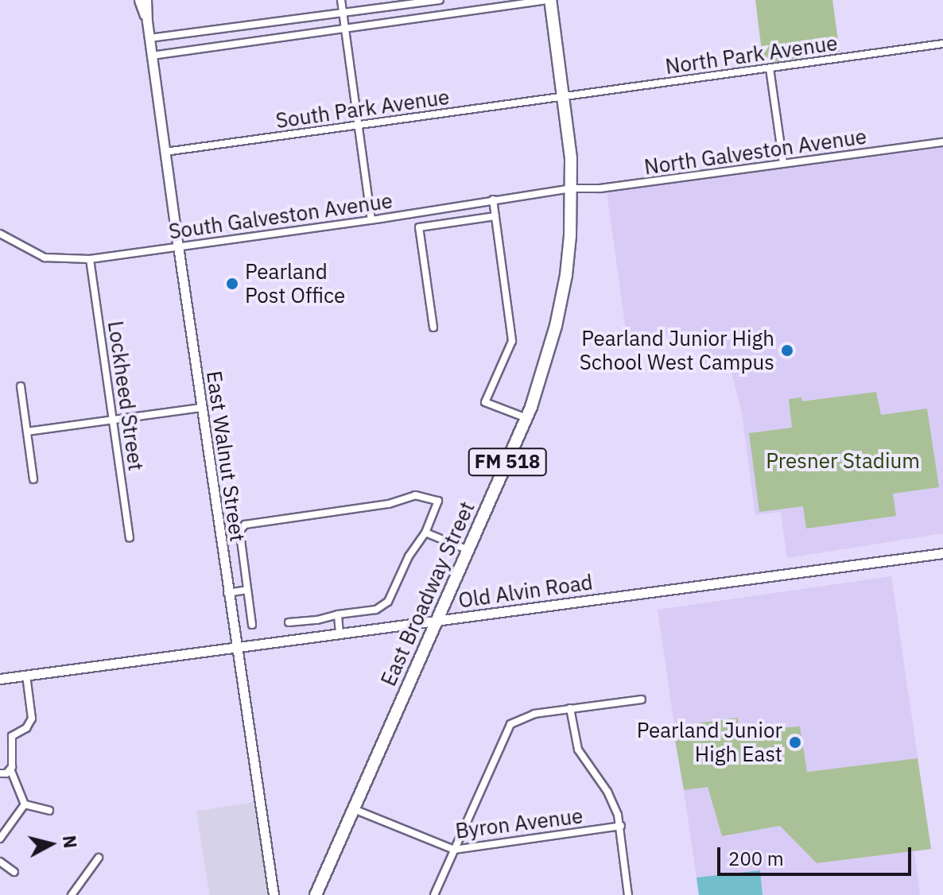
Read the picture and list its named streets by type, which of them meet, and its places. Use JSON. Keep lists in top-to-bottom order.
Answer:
{
  "streets": {
    "main road": ["FM 518", "East Broadway Street"],
    "street": [
      "North Park Avenue",
      "South Park Avenue",
      "North Galveston Avenue",
      "South Galveston Avenue",
      "Lockheed Street",
      "East Walnut Street",
      "Old Alvin Road",
      "Byron Avenue"
    ]
  },
  "crossings": [
    ["North Park Avenue", "South Park Avenue"],
    ["North Park Avenue", "East Broadway Street"],
    ["South Park Avenue", "East Walnut Street"],
    ["South Park Avenue", "East Broadway Street"],
    ["North Galveston Avenue", "South Galveston Avenue"],
    ["North Galveston Avenue", "East Broadway Street"],
    ["South Galveston Avenue", "Lockheed Street"],
    ["South Galveston Avenue", "East Walnut Street"],
    ["South Galveston Avenue", "East Broadway Street"],
    ["East Walnut Street", "Old Alvin Road"],
    ["Old Alvin Road", "East Broadway Street"],
    ["East Broadway Street", "Byron Avenue"]
  ],
  "parks": ["Presner Stadium"],
  "places": ["Pearland Post Office", "Pearland Junior High School West Campus", "Pearland Junior High East"],
  "scale_bar": "200 m",
  "north": "right"
}
